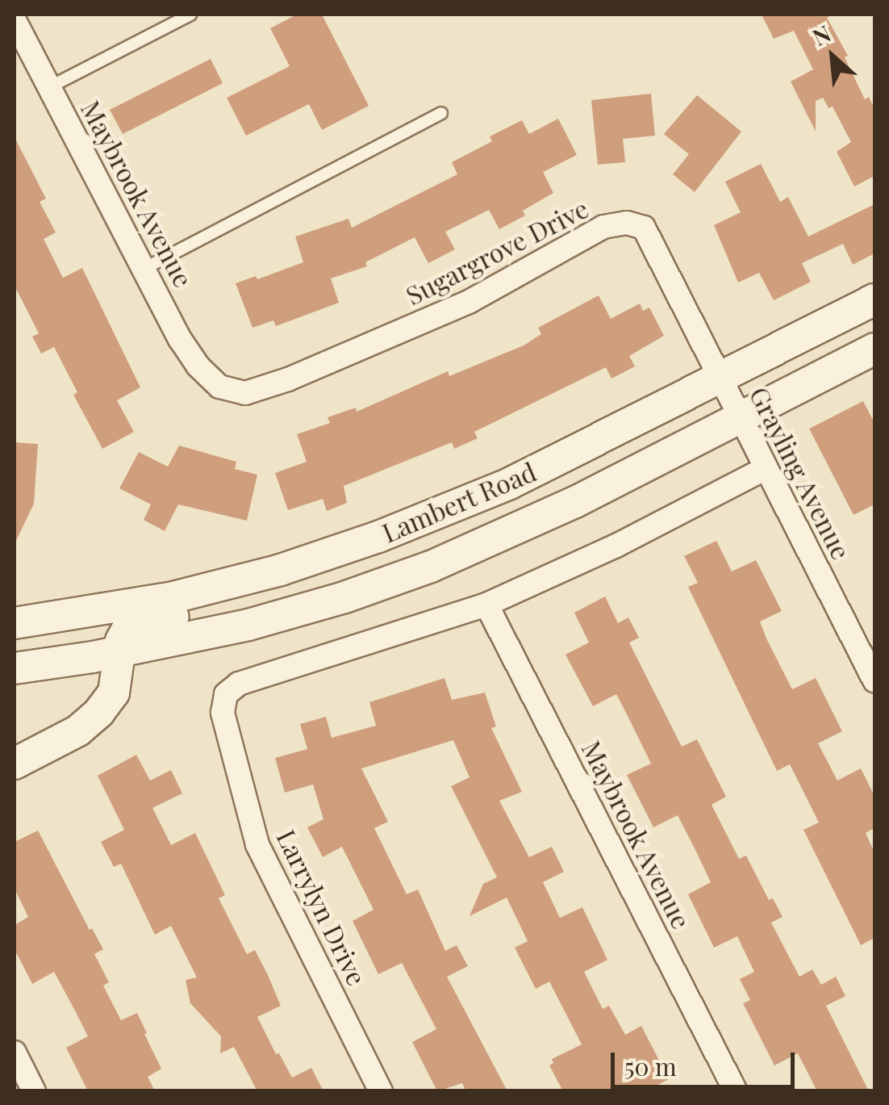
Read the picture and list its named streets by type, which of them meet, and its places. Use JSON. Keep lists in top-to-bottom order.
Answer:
{
  "streets": {
    "main road": ["Lambert Road"],
    "street": [
      "Maybrook Avenue",
      "Sugargrove Drive",
      "Grayling Avenue",
      "Larrylyn Drive"
    ]
  },
  "crossings": [
    ["Maybrook Avenue", "Sugargrove Drive"],
    ["Maybrook Avenue", "Larrylyn Drive"],
    ["Sugargrove Drive", "Grayling Avenue"],
    ["Sugargrove Drive", "Lambert Road"],
    ["Grayling Avenue", "Lambert Road"]
  ],
  "scale_bar": "50 m",
  "north": "top left"
}
